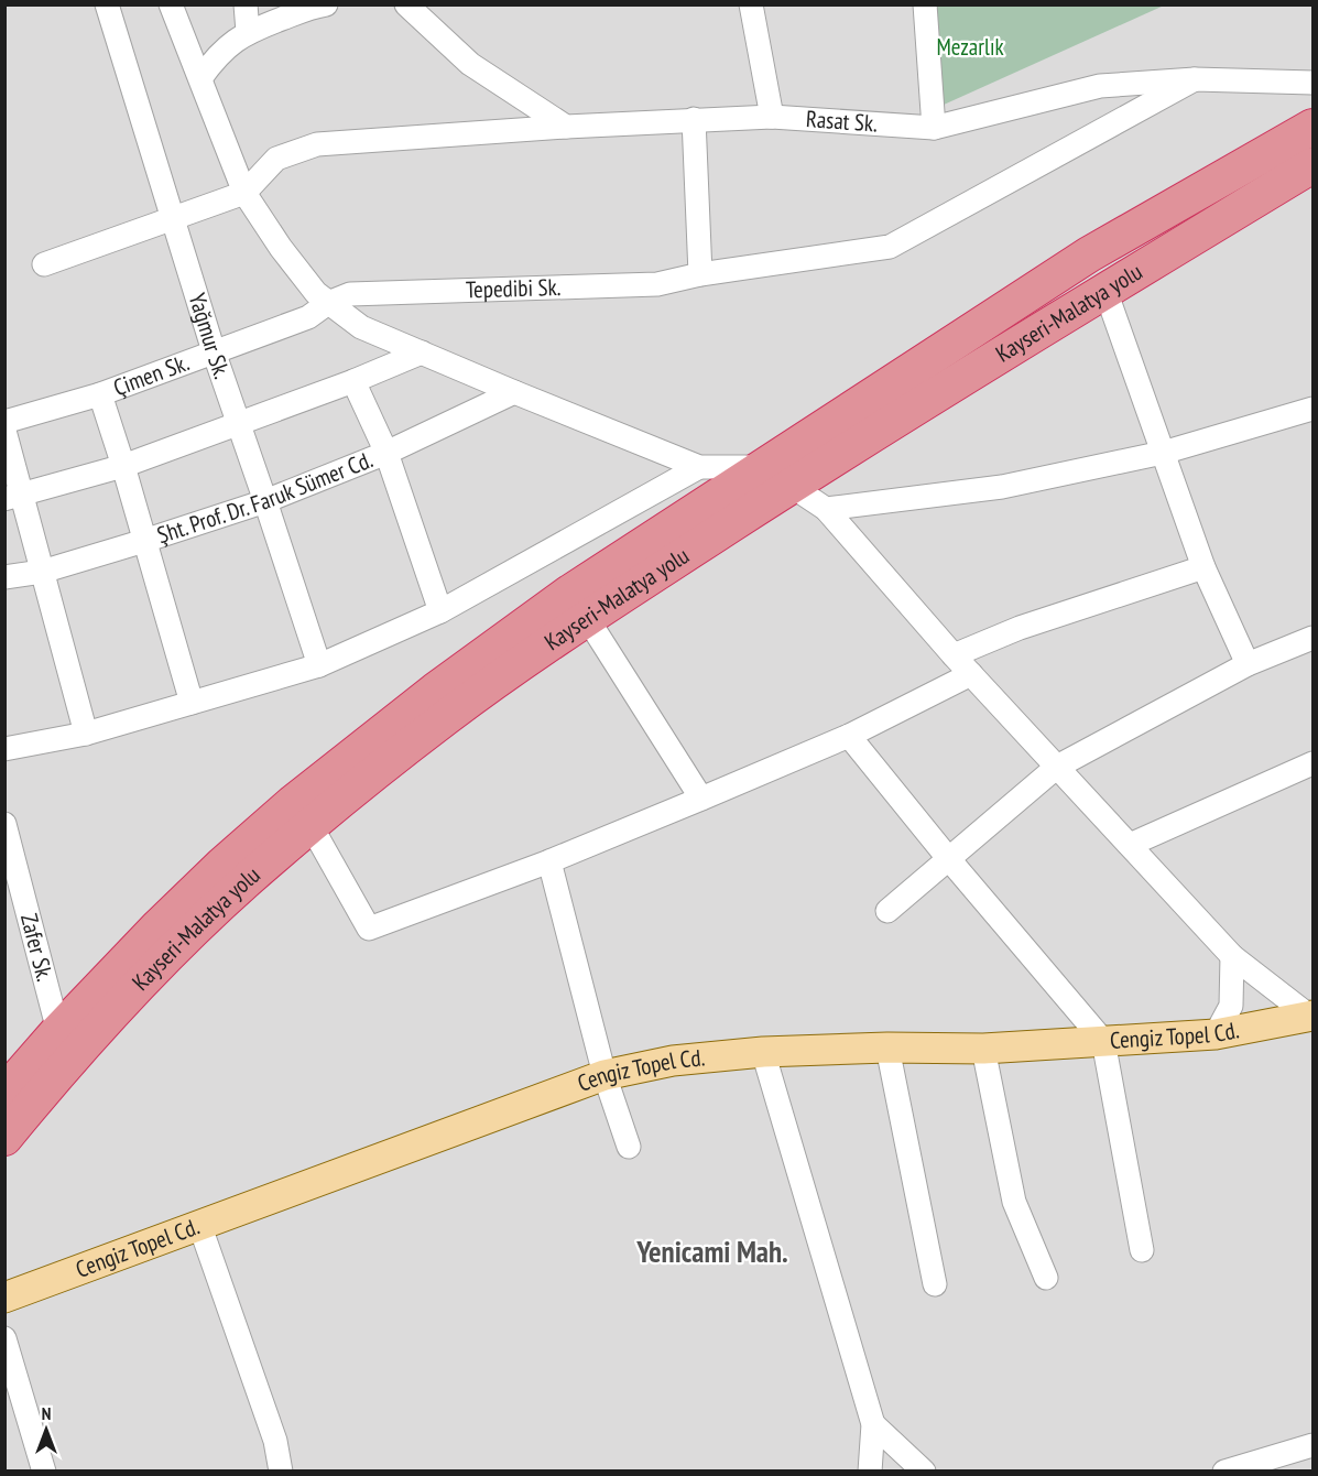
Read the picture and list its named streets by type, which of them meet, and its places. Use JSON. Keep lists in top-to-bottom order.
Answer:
{
  "streets": {
    "highway": ["Kayseri-Malatya yolu"],
    "main road": ["Cengiz Topel Cd."],
    "street": [
      "Rasat Sk.",
      "Tepedibi Sk.",
      "Yağmur Sk.",
      "Çimen Sk.",
      "Şht. Prof. Dr. Faruk Sümer Cd.",
      "Zafer Sk."
    ]
  },
  "crossings": [
    ["Rasat Sk.", "Tepedibi Sk."],
    ["Tepedibi Sk.", "Çimen Sk."],
    ["Kayseri-Malatya yolu", "Zafer Sk."],
    ["Yağmur Sk.", "Çimen Sk."],
    ["Yağmur Sk.", "Şht. Prof. Dr. Faruk Sümer Cd."]
  ],
  "districts": ["Yenicami Mah."],
  "parks": ["Mezarlık"],
  "north": "top"
}
